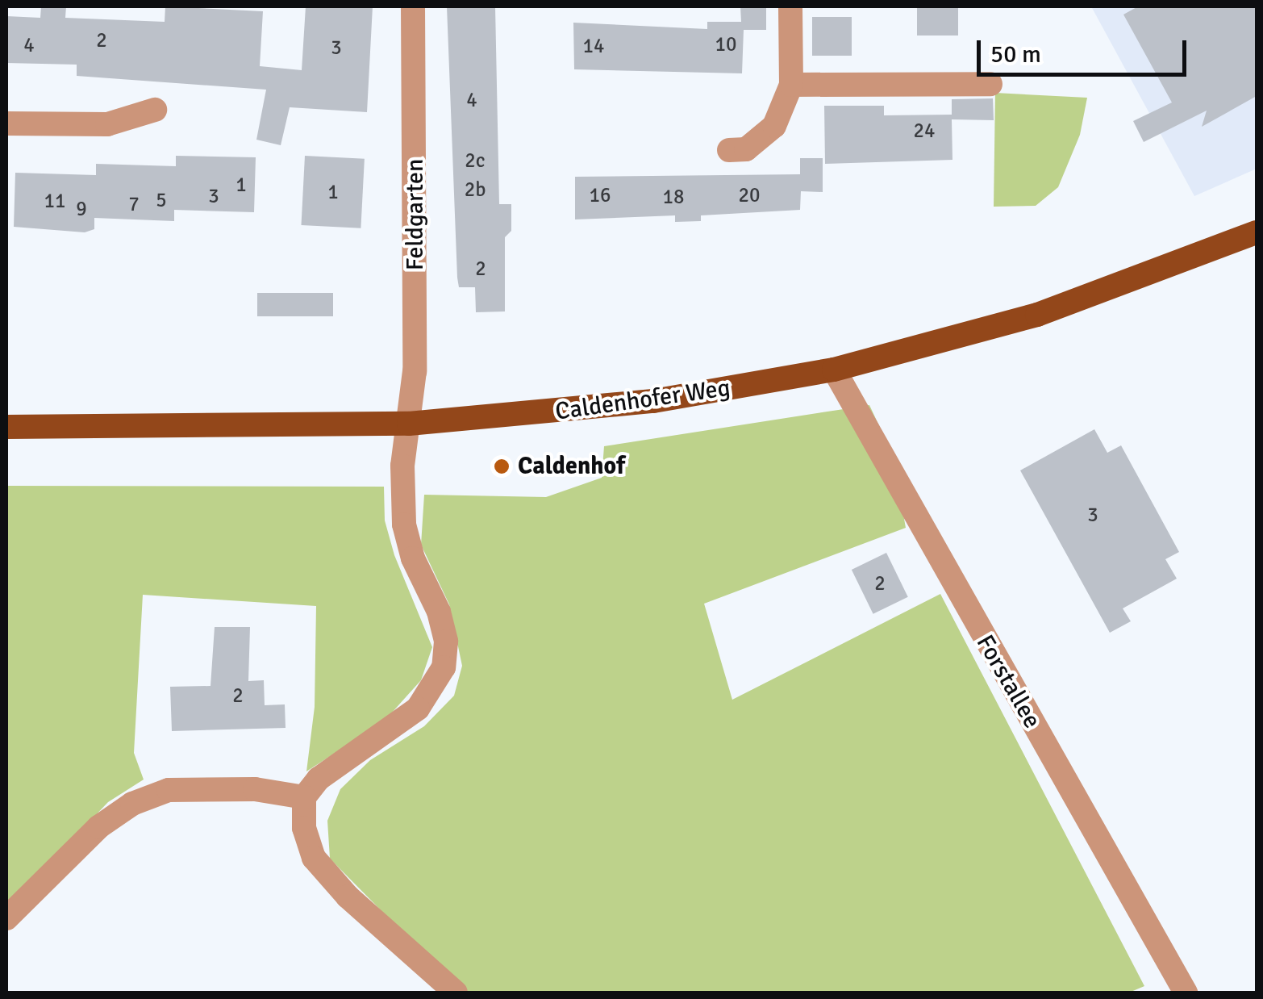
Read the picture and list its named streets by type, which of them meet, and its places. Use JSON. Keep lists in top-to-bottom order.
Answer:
{
  "streets": {
    "main road": ["Caldenhofer Weg"],
    "street": ["Feldgarten", "Forstallee"]
  },
  "crossings": [
    ["Feldgarten", "Caldenhofer Weg"],
    ["Caldenhofer Weg", "Forstallee"]
  ],
  "places": ["Caldenhof"],
  "house_numbers": [
    "2",
    "10",
    "4",
    "14",
    "3",
    "4",
    "24",
    "2c",
    "1",
    "2b",
    "1",
    "16",
    "20",
    "3",
    "18",
    "5",
    "11",
    "7",
    "9",
    "2",
    "3",
    "2",
    "2"
  ],
  "scale_bar": "50 m"
}
